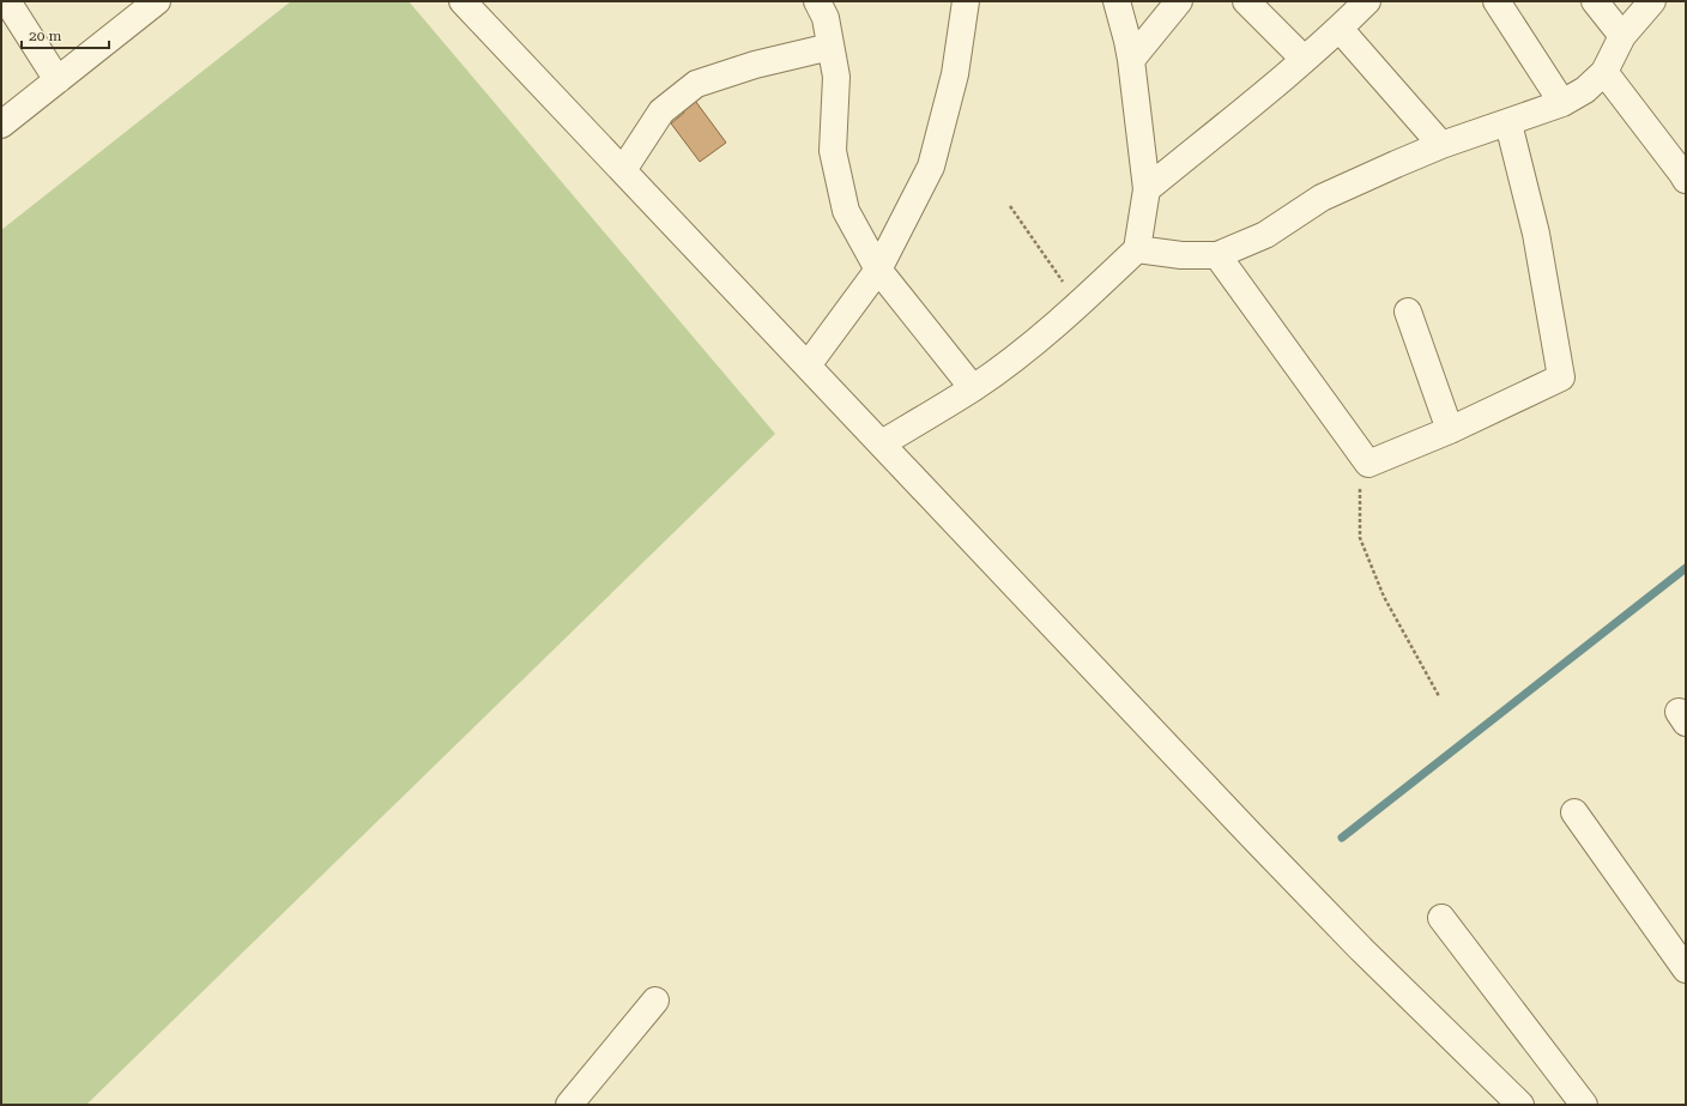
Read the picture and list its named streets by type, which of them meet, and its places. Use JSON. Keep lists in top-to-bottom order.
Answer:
{
  "scale_bar": "20 m"
}
